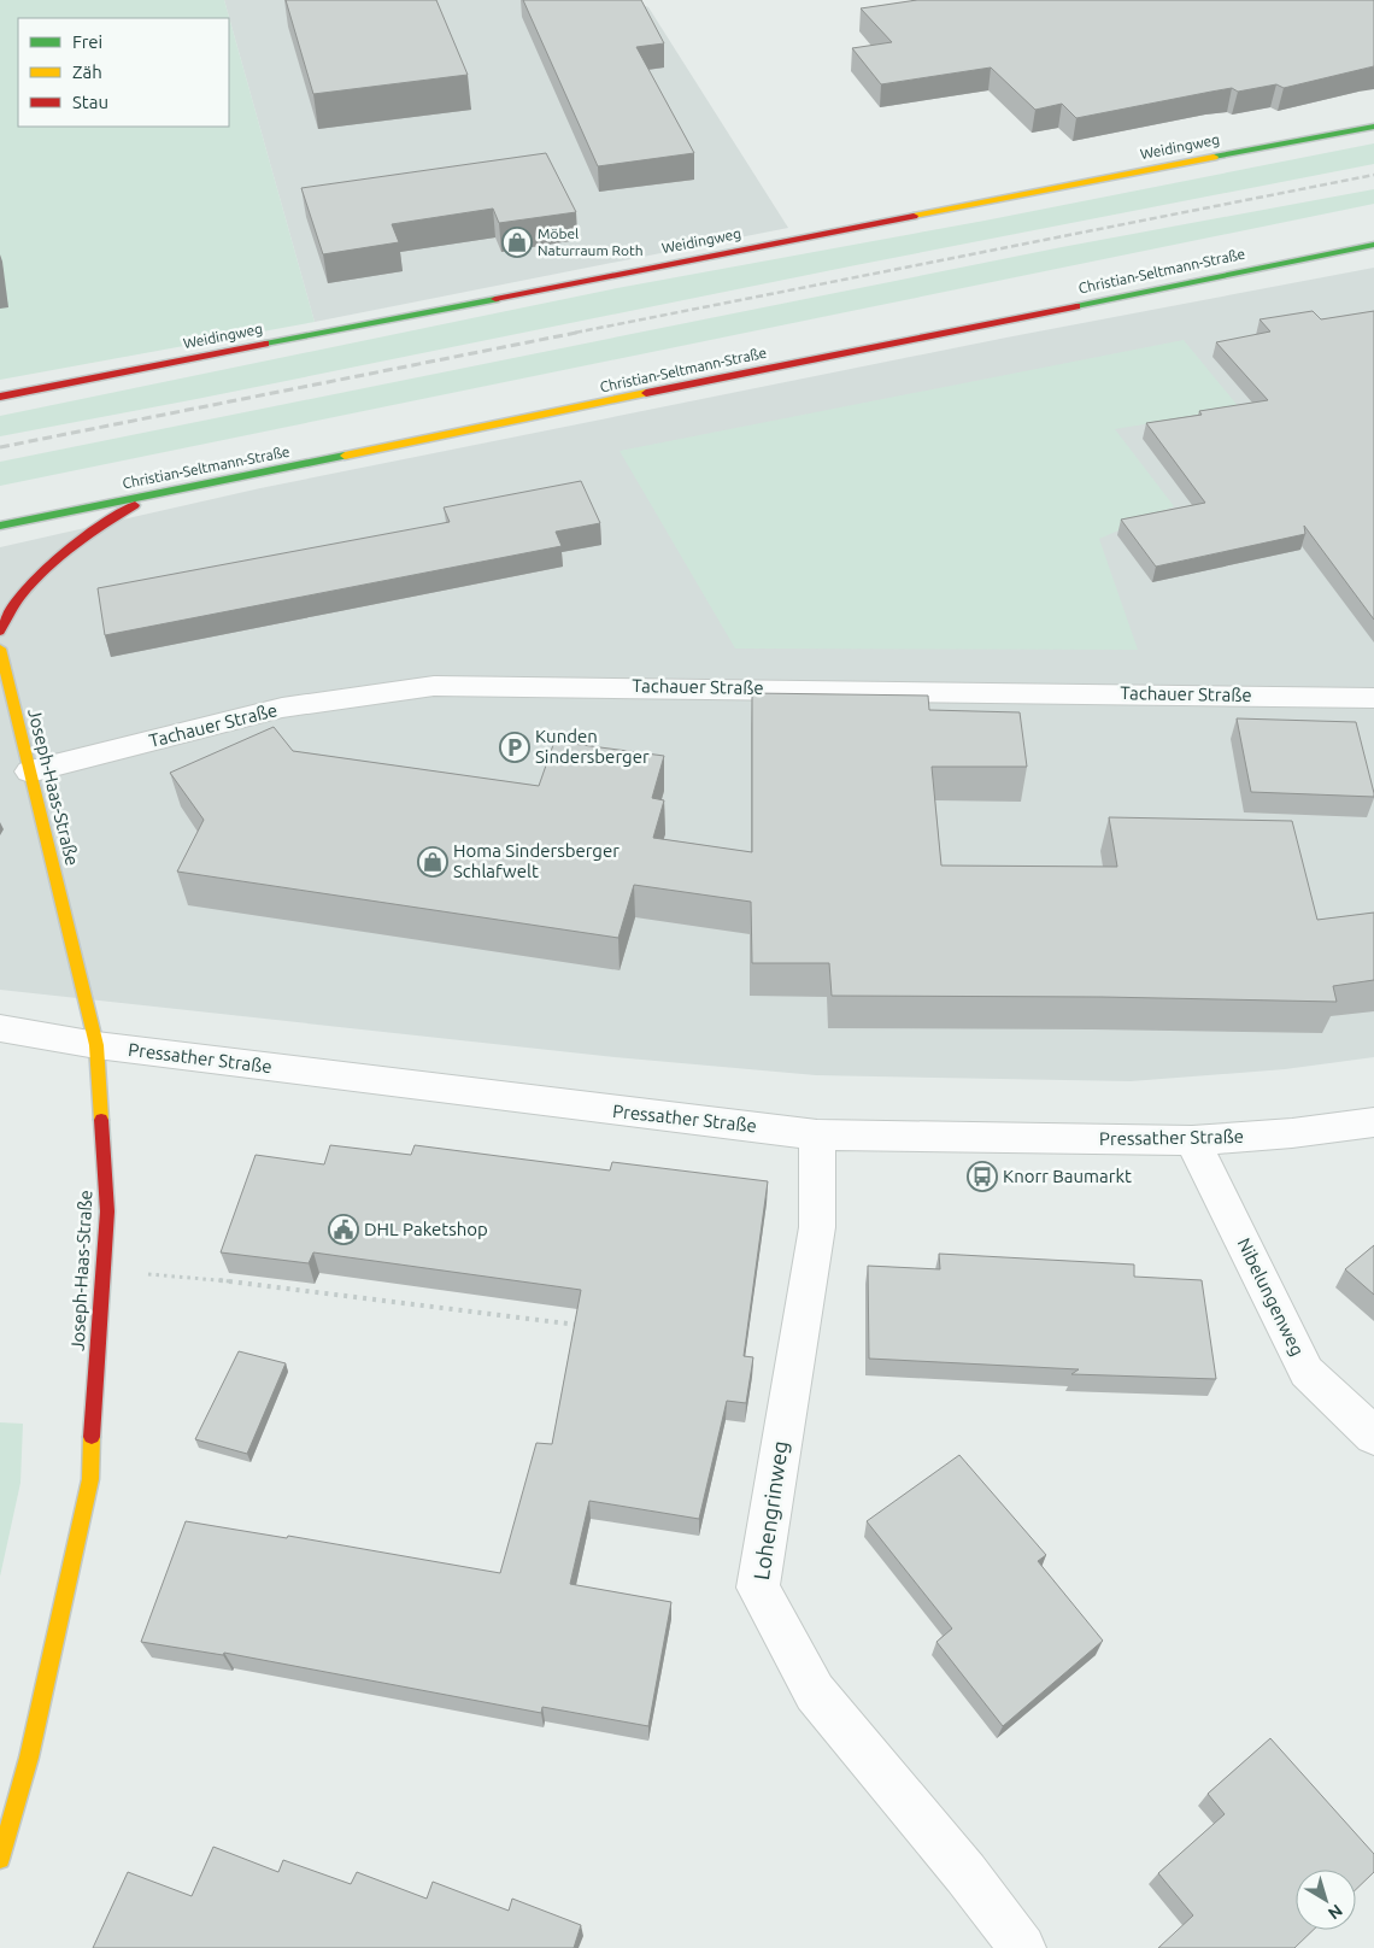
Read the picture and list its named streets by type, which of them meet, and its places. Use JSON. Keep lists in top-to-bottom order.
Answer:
{
  "streets": {
    "street": [
      "Weidingweg",
      "Christian-Seltmann-Straße",
      "Tachauer Straße",
      "Joseph-Haas-Straße",
      "Pressather Straße",
      "Nibelungenweg",
      "Lohengrinweg"
    ]
  },
  "crossings": [
    ["Tachauer Straße", "Joseph-Haas-Straße"],
    ["Joseph-Haas-Straße", "Pressather Straße"],
    ["Pressather Straße", "Nibelungenweg"],
    ["Pressather Straße", "Lohengrinweg"]
  ],
  "places": {
    "shop": ["Möbel Naturraum Roth", "Homa Sindersberger Schlafwelt"],
    "parking": ["Kunden Sindersberger"],
    "bus stop": ["Knorr Baumarkt"],
    "public building": ["DHL Paketshop"]
  },
  "legend": ["Frei", "Zäh", "Stau"],
  "north": "bottom right"
}
